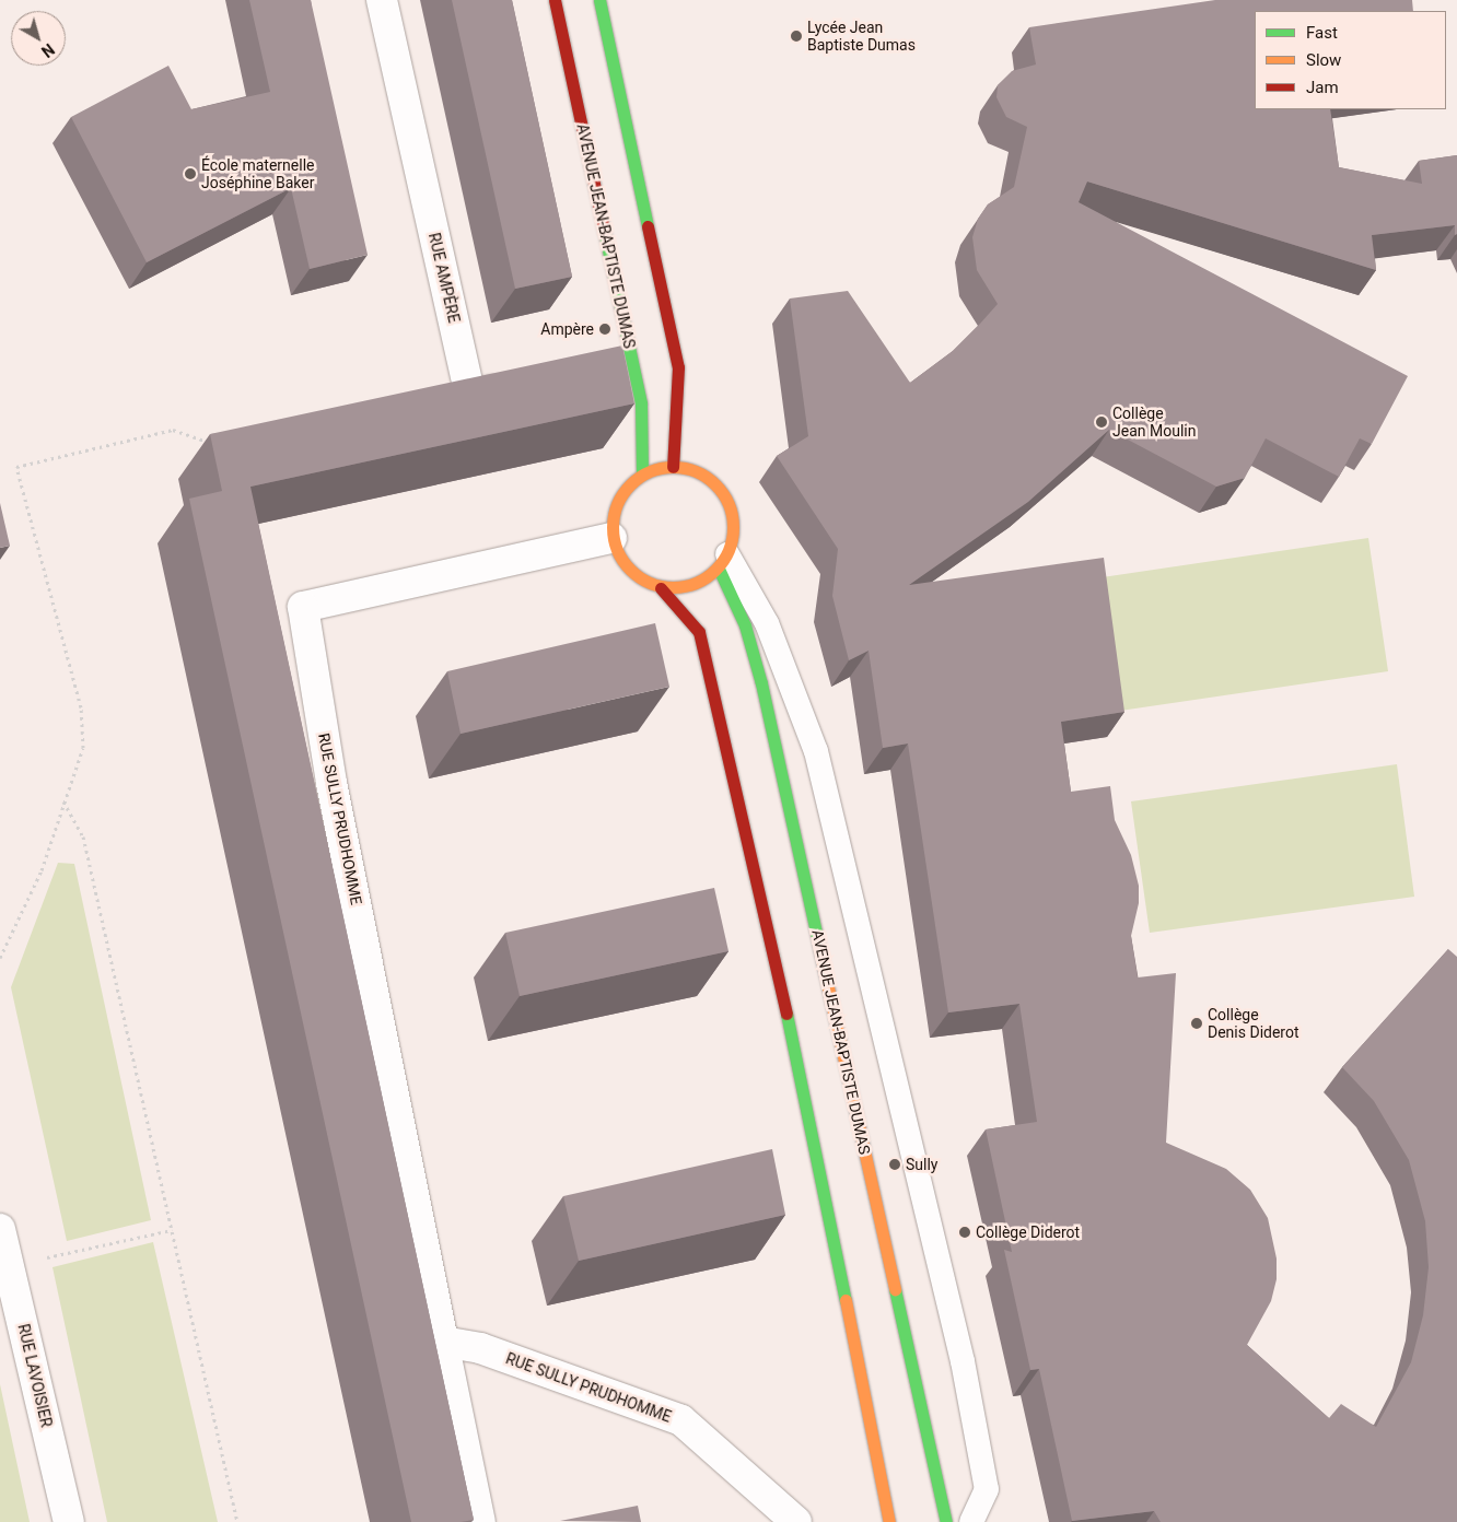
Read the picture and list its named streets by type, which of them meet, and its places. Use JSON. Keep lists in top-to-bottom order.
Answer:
{
  "streets": {
    "street": [
      "AVENUE JEAN-BAPTISTE DUMAS",
      "RUE AMPÈRE",
      "RUE SULLY PRUDHOMME",
      "RUE LAVOISIER"
    ]
  },
  "crossings": [
    ["AVENUE JEAN-BAPTISTE DUMAS", "RUE SULLY PRUDHOMME"]
  ],
  "places": [
    "Lycée Jean Baptiste Dumas",
    "École maternelle Joséphine Baker",
    "Ampère",
    "Collège Jean Moulin",
    "Collège Denis Diderot",
    "Sully",
    "Collège Diderot"
  ],
  "legend": ["Fast", "Slow", "Jam"],
  "north": "bottom right"
}
